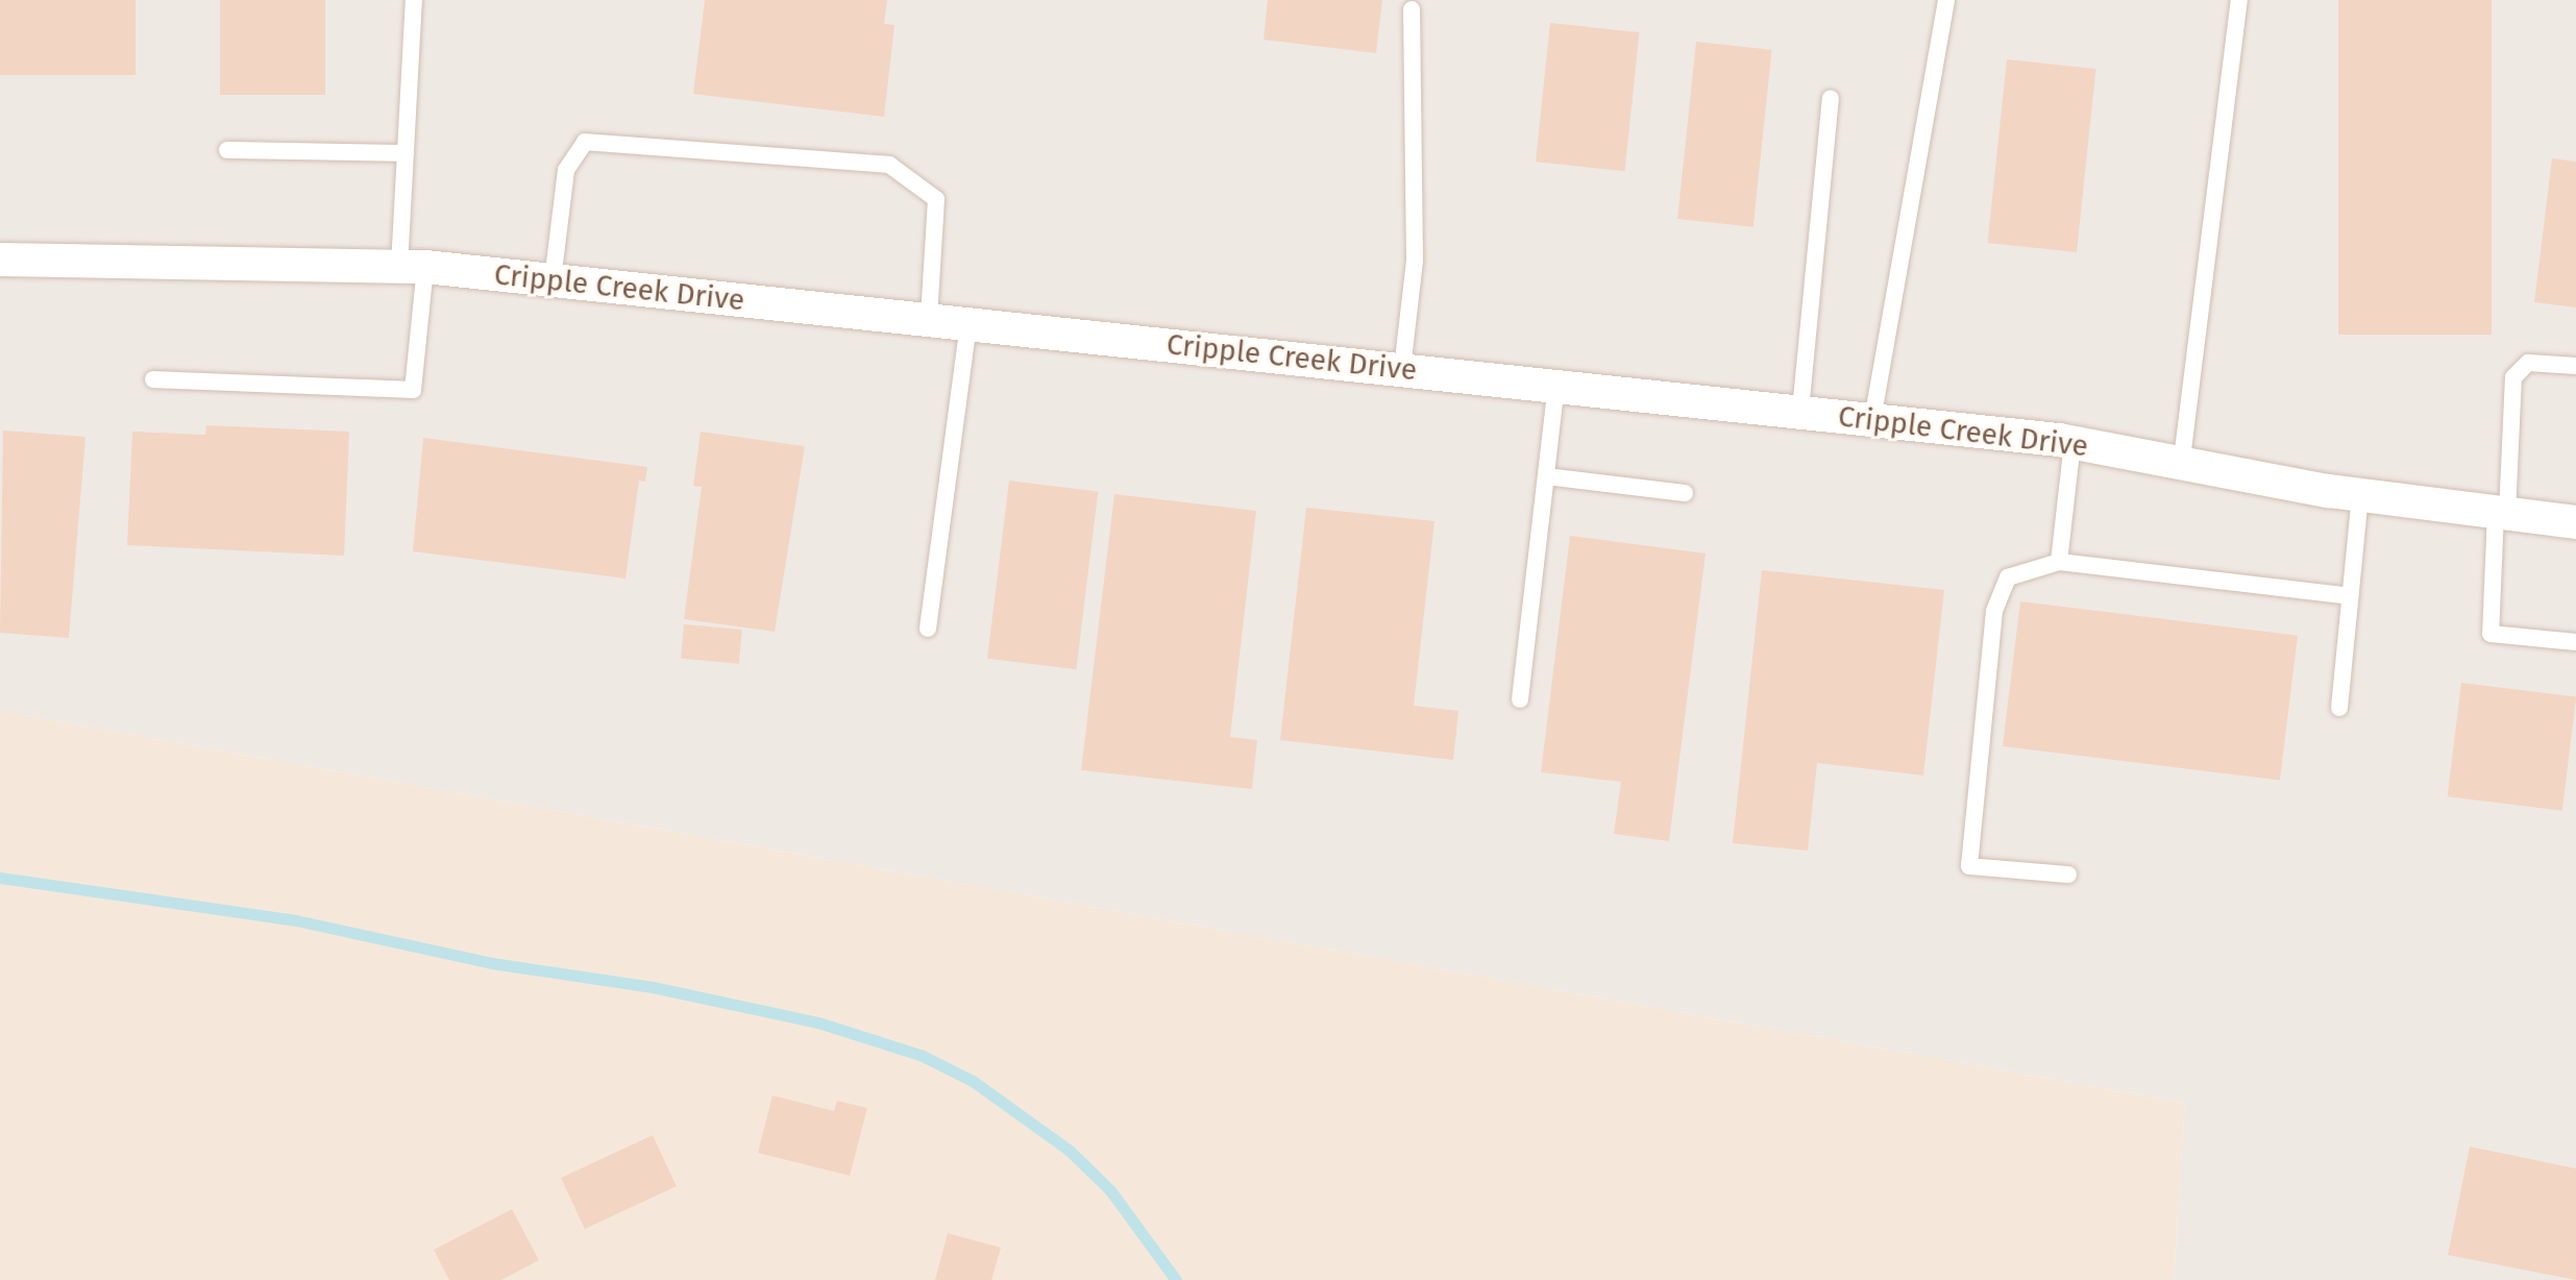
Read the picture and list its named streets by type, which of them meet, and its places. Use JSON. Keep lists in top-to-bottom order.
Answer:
{
  "streets": {
    "street": ["Cripple Creek Drive"]
  }
}
